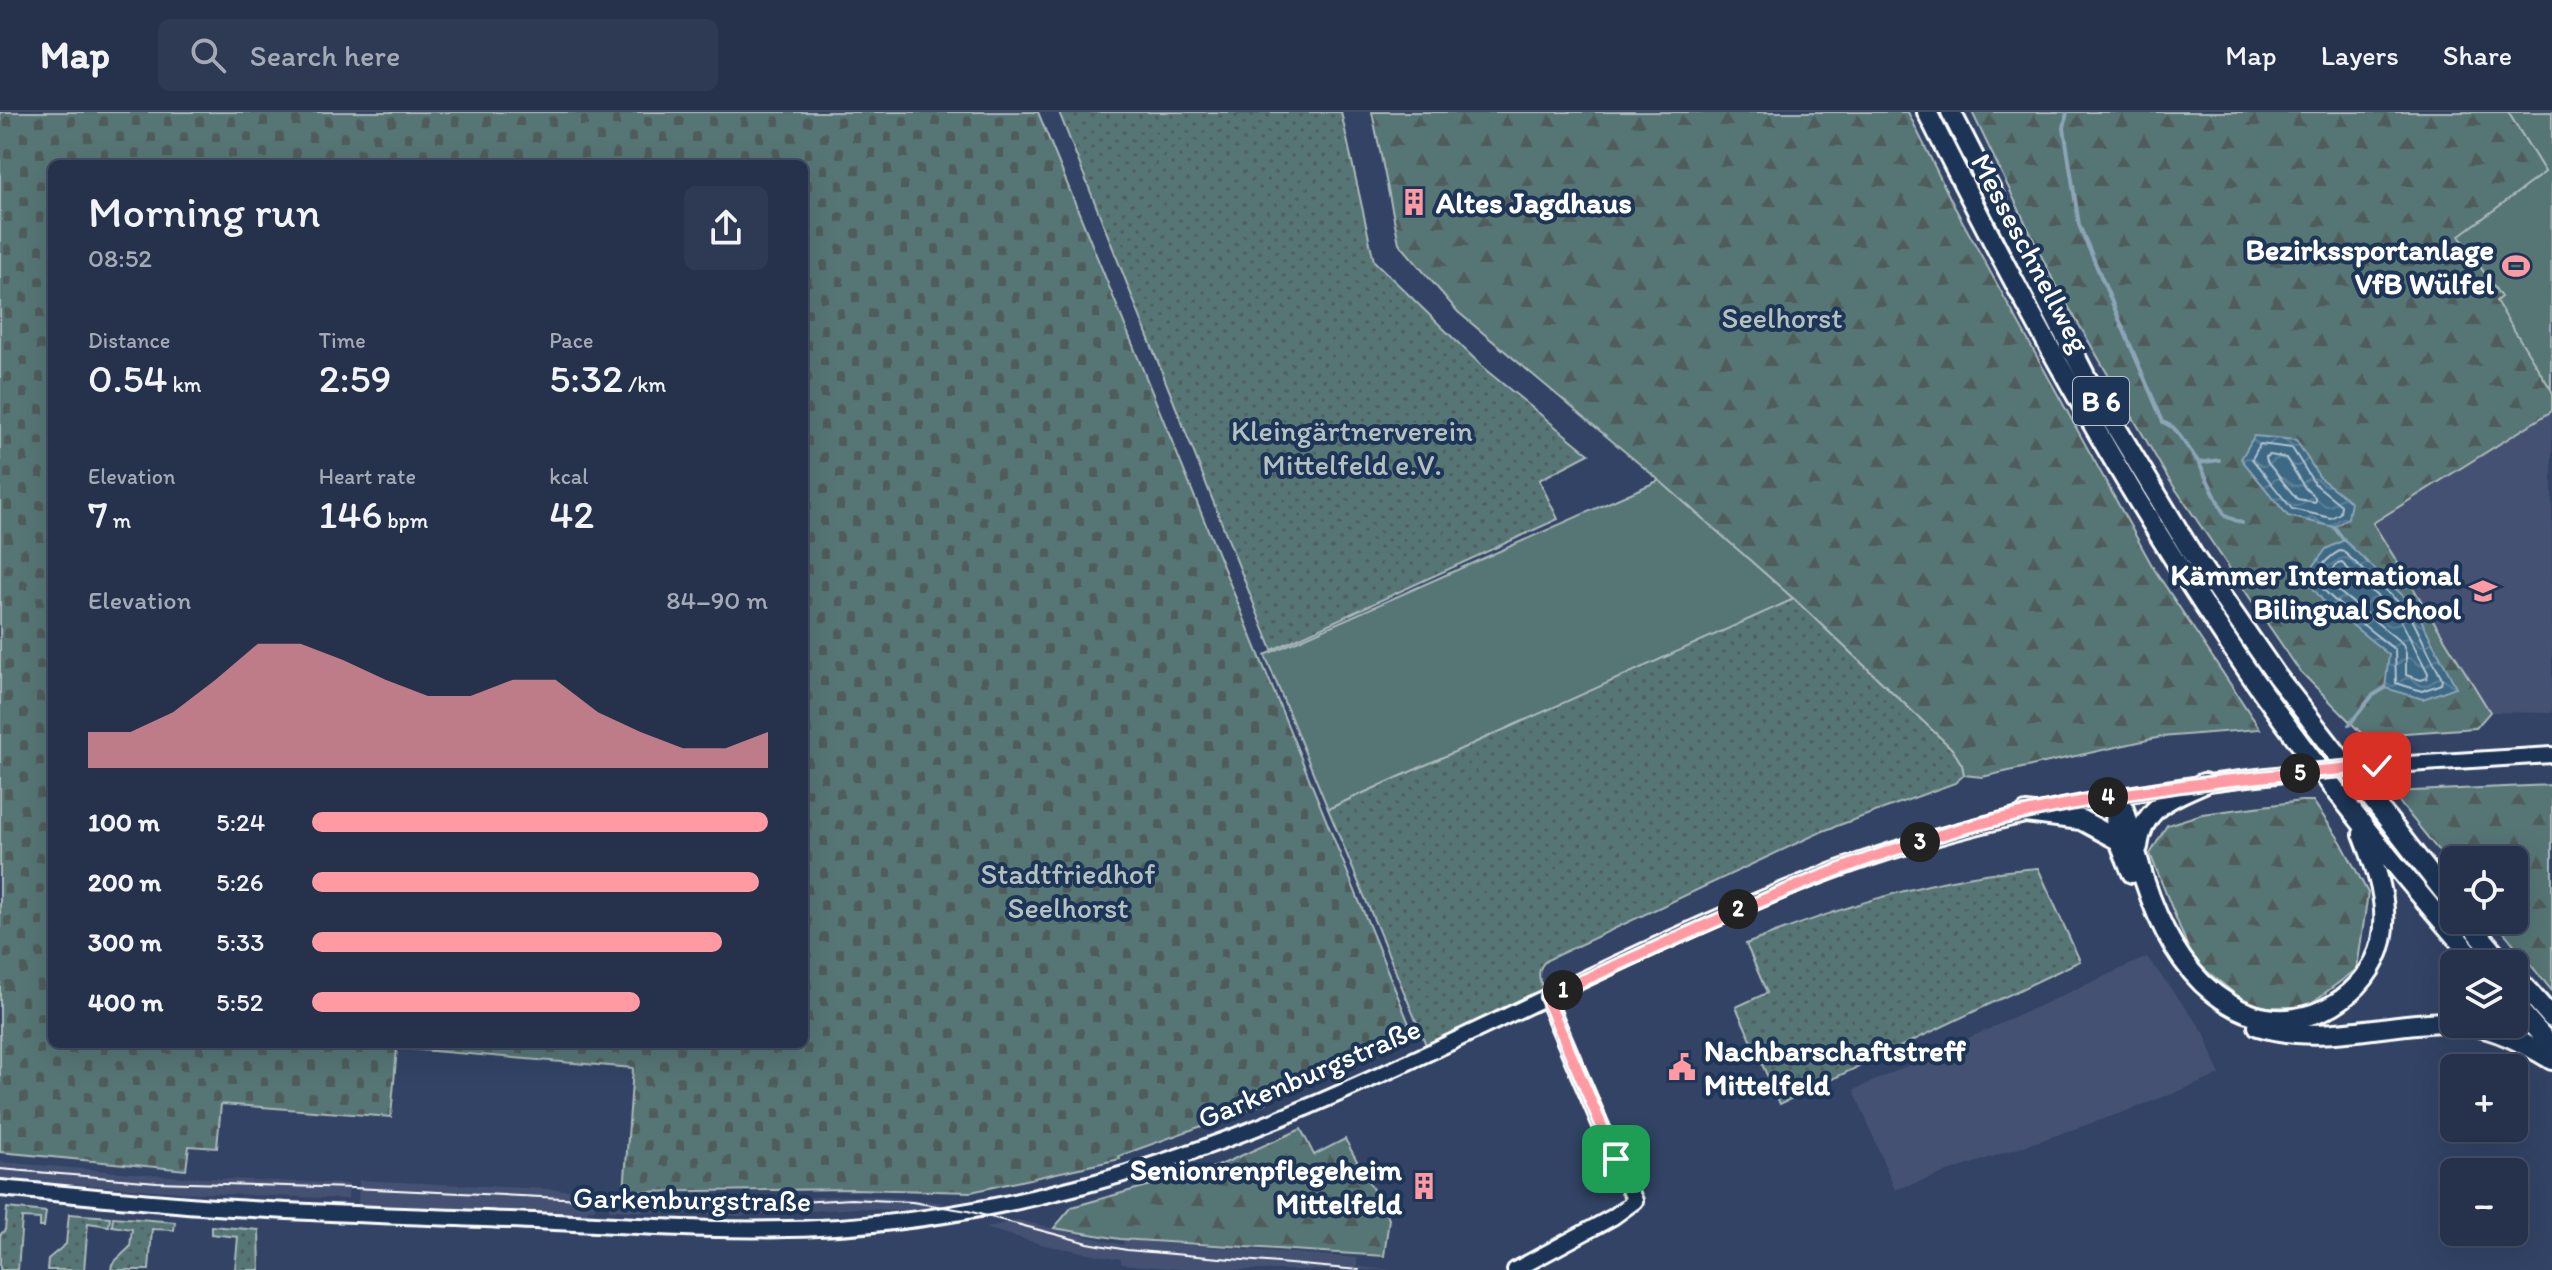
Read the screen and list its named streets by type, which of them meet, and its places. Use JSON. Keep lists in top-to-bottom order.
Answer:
{
  "streets": {
    "highway": ["Messeschnellweg", "B 6"],
    "main road": ["Garkenburgstraße"]
  },
  "parks": ["Seelhorst", "Kleingärtnerverein Mittelfeld e.V.", "Stadtfriedhof Seelhorst"],
  "places": {
    "building": ["Altes Jagdhaus", "Senionrenpflegeheim Mittelfeld"],
    "sports": ["Bezirkssportanlage VfB Wülfel"],
    "school or university": ["Kämmer International Bilingual School"],
    "public building": ["Nachbarschaftstreff Mittelfeld"]
  },
  "page": {
    "header": "Map",
    "search": "Search here",
    "nav": ["Map", "Layers", "Share"],
    "heading": ["Morning run", "08:52"],
    "stats": [
      ["Distance", "0.54 km"],
      ["Time", "2:59"],
      ["Pace", "5:32 /km"],
      ["Elevation", "7 m"],
      ["Heart rate", "146 bpm"],
      ["kcal", "42"]
    ],
    "chart": ["Elevation", "84–90 m"],
    "pins": [
      "5",
      "4",
      "3",
      "2",
      "1"
    ],
    "list": [
      {
        "name": "100 m",
        "note": "5:24"
      },
      {
        "name": "200 m",
        "note": "5:26"
      },
      {
        "name": "300 m",
        "note": "5:33"
      },
      {
        "name": "400 m",
        "note": "5:52"
      }
    ],
    "map_buttons": ["+", "−"]
  }
}
